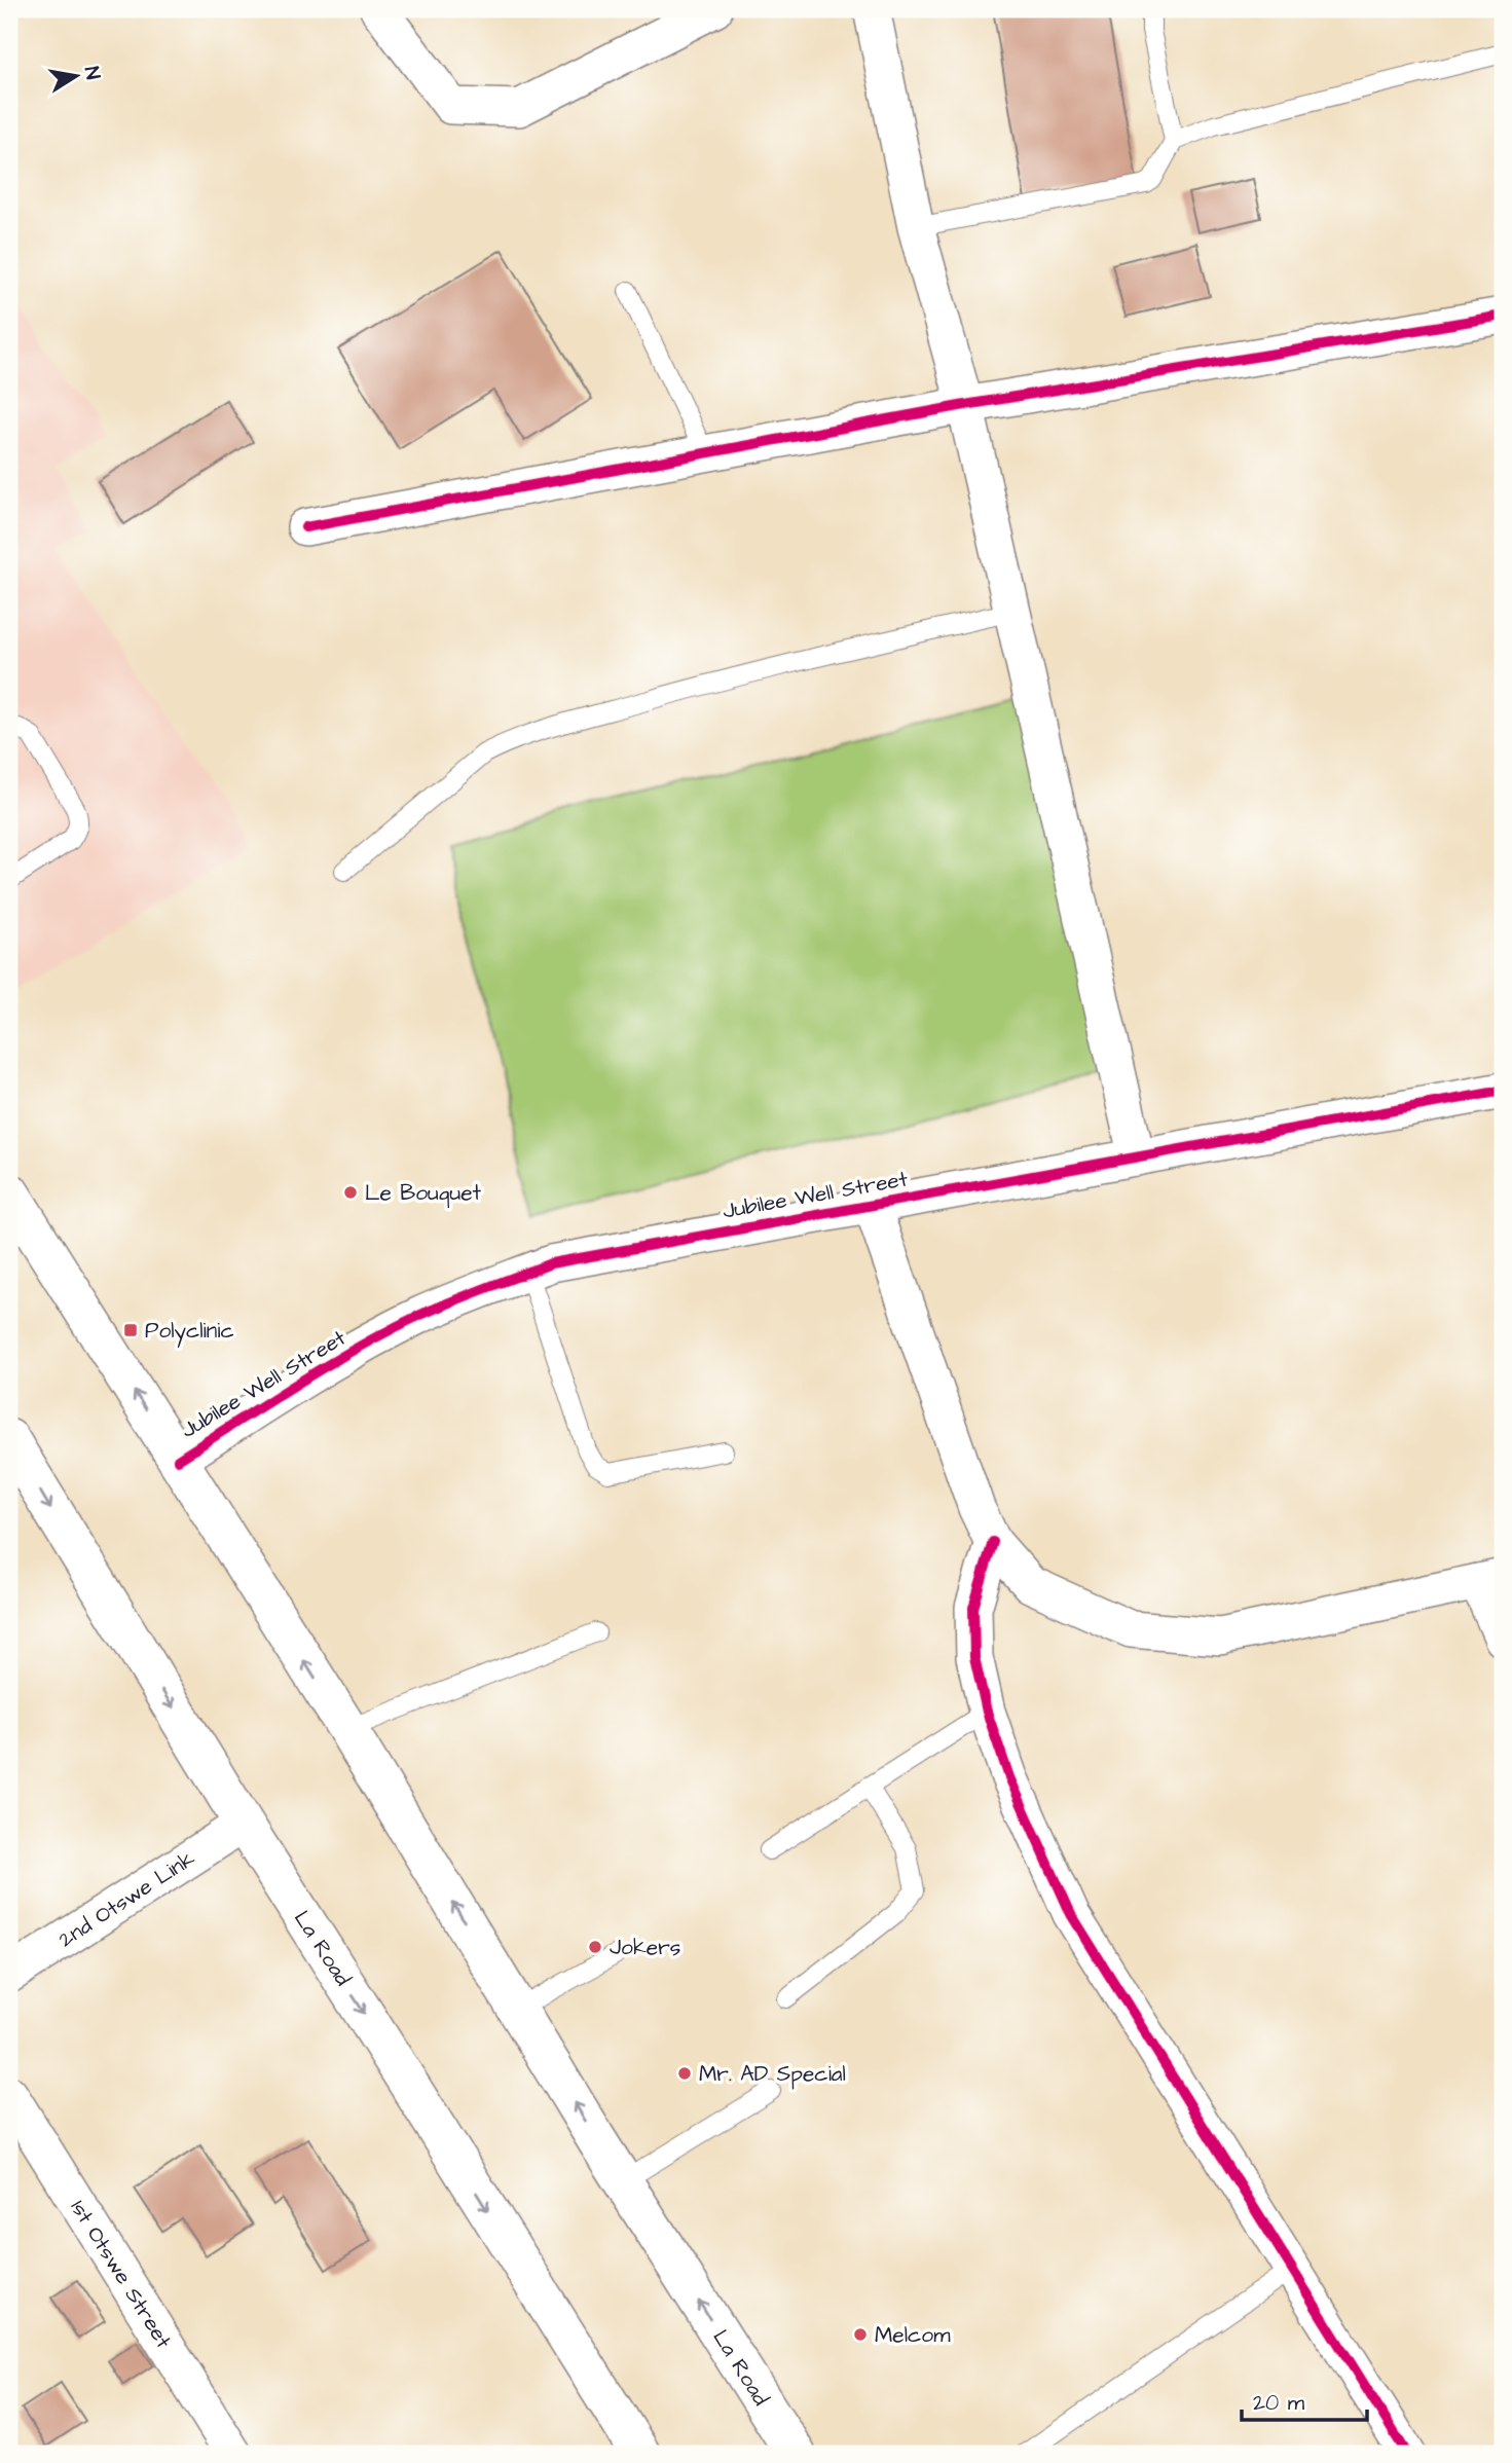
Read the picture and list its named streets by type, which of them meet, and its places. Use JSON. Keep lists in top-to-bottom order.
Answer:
{
  "streets": {
    "main road": ["La Road"],
    "street": ["Jubilee Well Street", "2nd Otswe Link", "1st Otswe Street"]
  },
  "crossings": [
    ["Jubilee Well Street", "La Road"],
    ["2nd Otswe Link", "La Road"]
  ],
  "places": {
    "other": [
      "Le Bouquet",
      "Jokers",
      "Mr. AD Special",
      "Melcom"
    ],
    "transit": ["Polyclinic"]
  },
  "scale_bar": "20 m",
  "north": "right"
}
